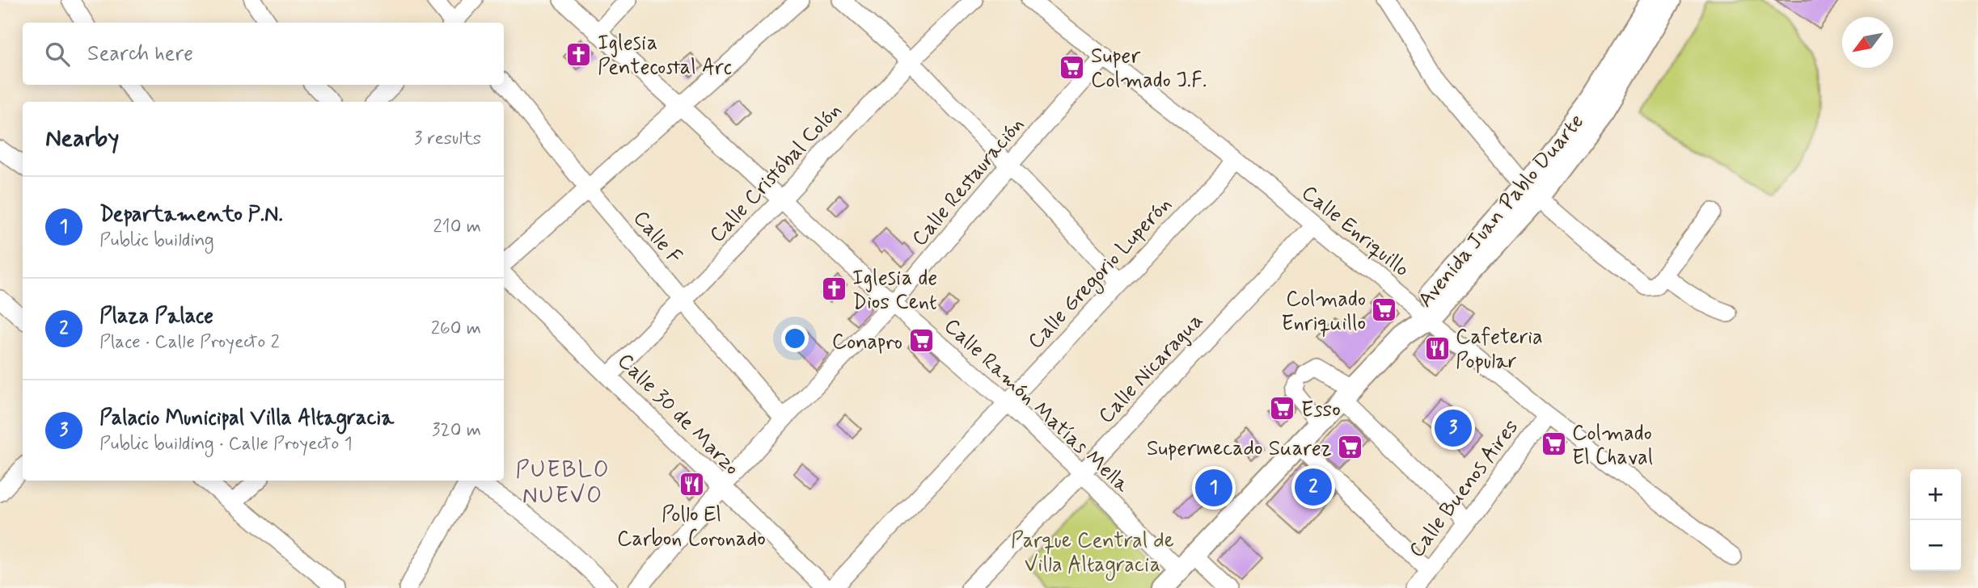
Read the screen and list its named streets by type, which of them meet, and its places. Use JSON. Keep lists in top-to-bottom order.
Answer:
{
  "streets": {
    "main road": ["Avenida Juan Pablo Duarte"],
    "street": [
      "Calle Cristóbal Colón",
      "Calle Restauración",
      "Calle Enriquillo",
      "Calle F",
      "Calle Gregorio Luperón",
      "Calle Nicaragua",
      "Calle Ramón Matías Mella",
      "Calle 30 de Marzo",
      "Calle Buenos Aires"
    ]
  },
  "crossings": [
    ["Calle Cristóbal Colón", "Calle F"],
    ["Calle Cristóbal Colón", "Calle Ramón Matías Mella"],
    ["Calle Cristóbal Colón", "Calle 30 de Marzo"],
    ["Calle Restauración", "Calle Enriquillo"],
    ["Calle Restauración", "Calle F"],
    ["Calle Restauración", "Calle Ramón Matías Mella"],
    ["Calle Restauración", "Calle 30 de Marzo"],
    ["Avenida Juan Pablo Duarte", "Calle Enriquillo"],
    ["Avenida Juan Pablo Duarte", "Calle Ramón Matías Mella"],
    ["Calle Enriquillo", "Calle Gregorio Luperón"],
    ["Calle Enriquillo", "Calle Nicaragua"],
    ["Calle Enriquillo", "Calle Buenos Aires"],
    ["Calle Gregorio Luperón", "Calle Ramón Matías Mella"],
    ["Calle Nicaragua", "Calle Ramón Matías Mella"]
  ],
  "districts": ["PUEBLO NUEVO"],
  "parks": ["Parque Central de Villa Altagracia"],
  "places": {
    "church": ["Iglesia Pentecostal Arc", "Iglesia de Dios Cent"],
    "supermarket": [
      "Super Colmado J.F.",
      "Colmado Enriquillo",
      "Conapro",
      "Esso",
      "Colmado El Chaval",
      "Supermecado Suarez"
    ],
    "restaurant": ["Cafeteria Popular", "Pollo El Carbon Coronado"]
  },
  "north": "bottom left",
  "page": {
    "search": "Search here",
    "heading": ["Nearby", "3 results"],
    "list": [
      {
        "mark": "1",
        "name": "Departamento P.N.",
        "note": "Public building",
        "value": "210 m"
      },
      {
        "mark": "2",
        "name": "Plaza Palace",
        "note": "Place · Calle Proyecto 2",
        "value": "260 m"
      },
      {
        "mark": "3",
        "name": "Palacio Municipal Villa Altagracia",
        "note": "Public building · Calle Proyecto 1",
        "value": "320 m"
      }
    ],
    "pins": ["3", "2", "1"],
    "map_buttons": ["+", "−"]
  }
}
